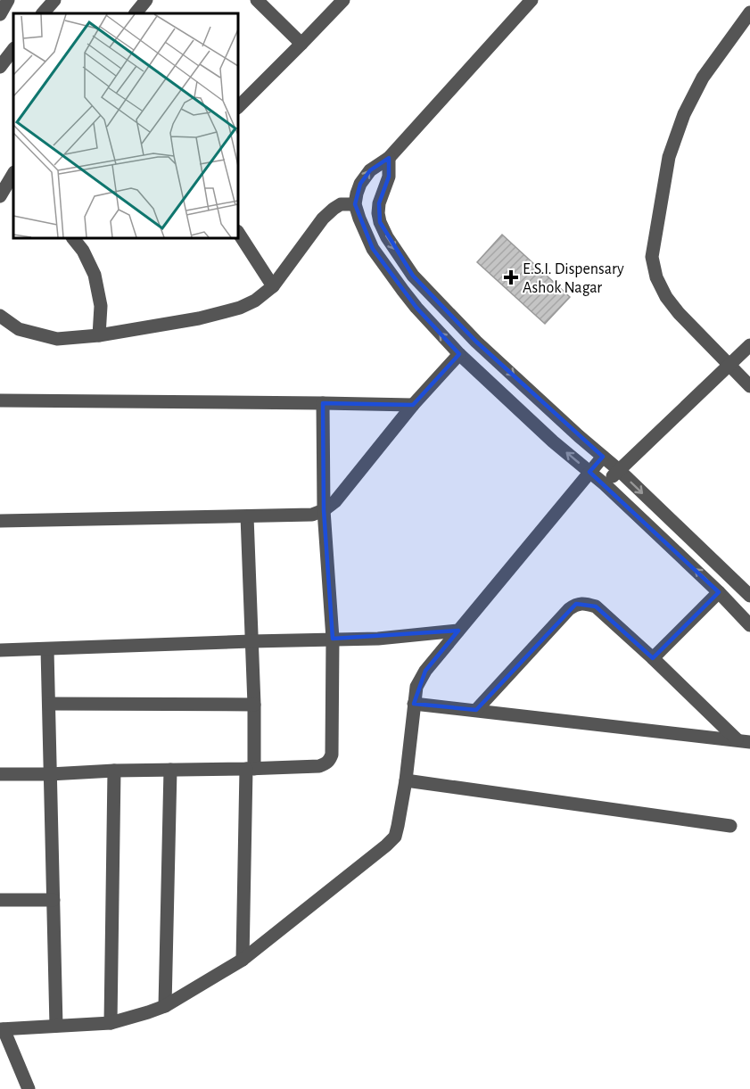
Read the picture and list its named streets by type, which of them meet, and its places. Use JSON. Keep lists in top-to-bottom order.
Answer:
{
  "places": {
    "health": ["E.S.I. Dispensary Ashok Nagar"]
  }
}
